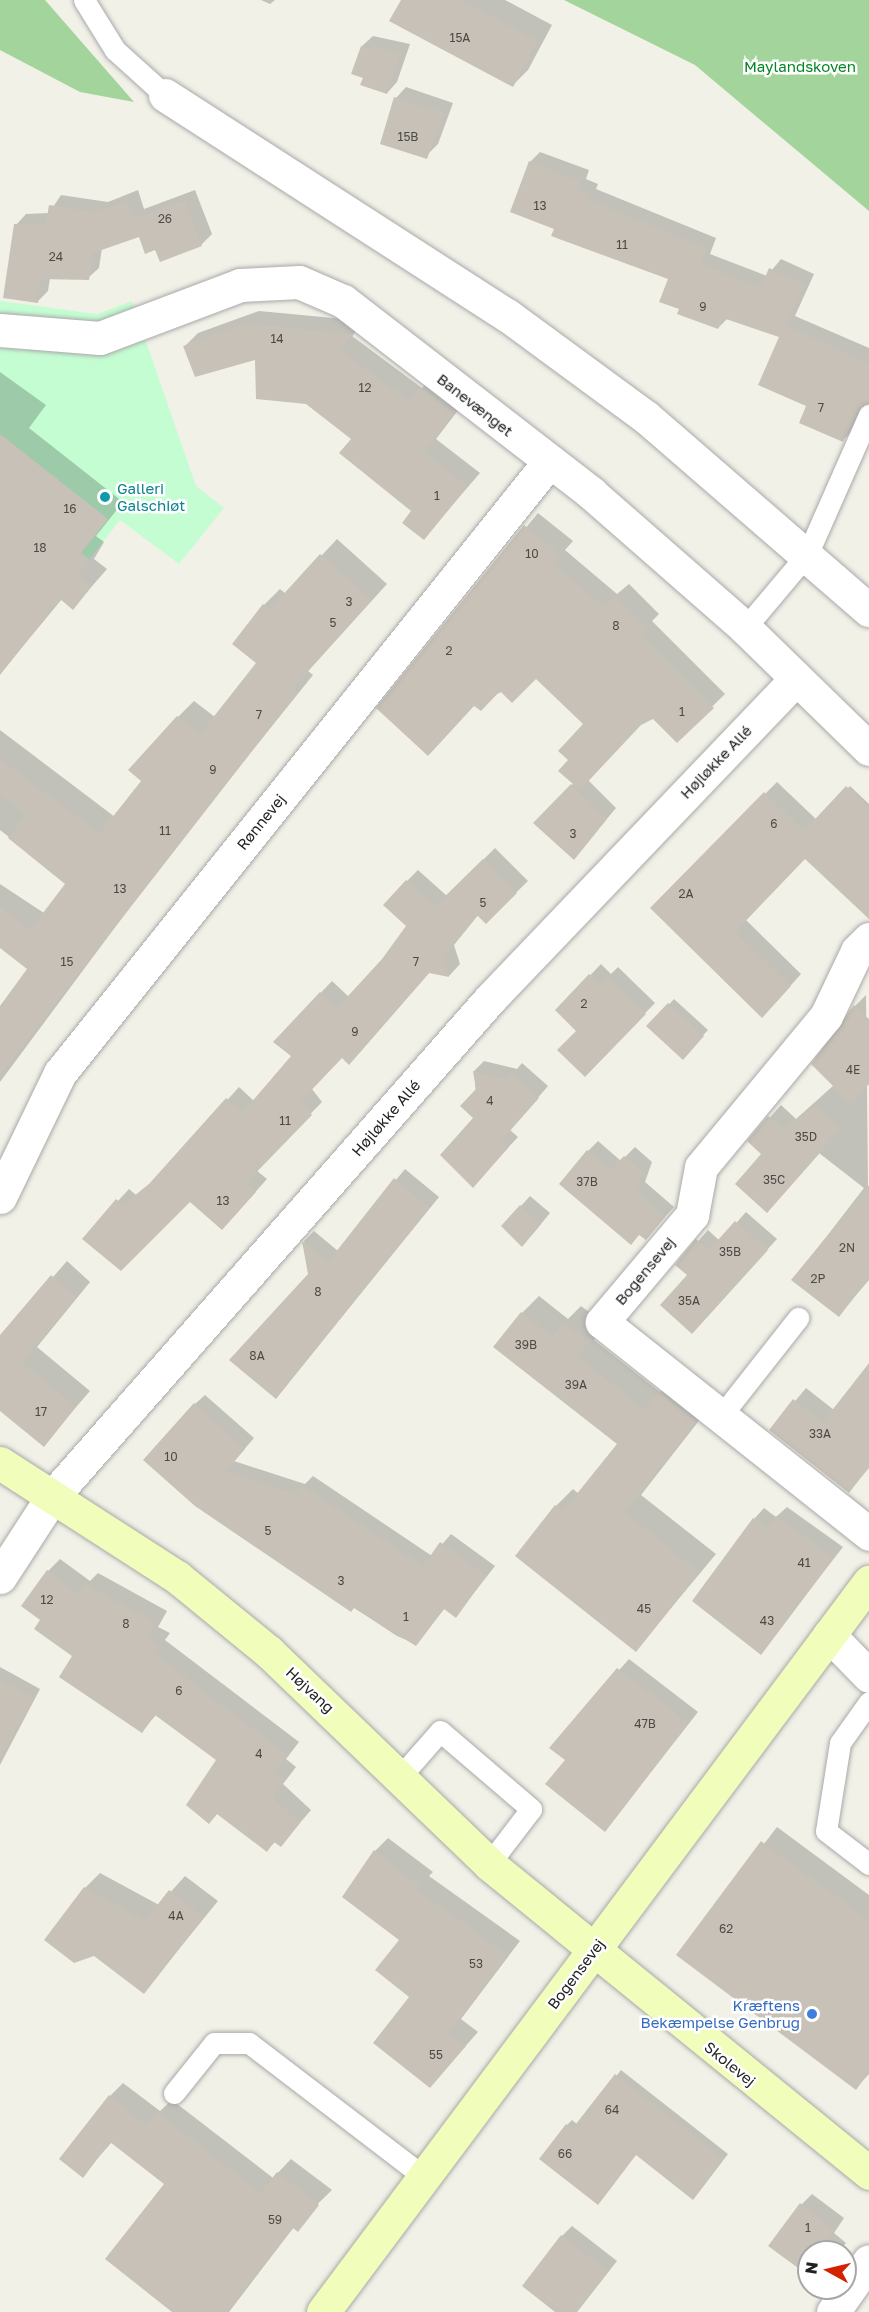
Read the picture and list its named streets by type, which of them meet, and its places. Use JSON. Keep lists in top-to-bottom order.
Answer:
{
  "streets": {
    "street": [
      "Banevænget",
      "Højløkke Allé",
      "Rønnevej",
      "Bogensevej",
      "Højvang",
      "Skolevej"
    ]
  },
  "crossings": [
    ["Banevænget", "Højløkke Allé"],
    ["Banevænget", "Rønnevej"],
    ["Højløkke Allé", "Højvang"],
    ["Bogensevej", "Højvang"],
    ["Bogensevej", "Skolevej"],
    ["Højvang", "Skolevej"]
  ],
  "parks": ["Maylandskoven"],
  "places": ["Galleri Galschiøt", "Kræftens Bekæmpelse Genbrug"],
  "house_numbers": [
    "15A",
    "15B",
    "13",
    "26",
    "11",
    "24",
    "9",
    "14",
    "12",
    "7",
    "1",
    "16",
    "18",
    "10",
    "3",
    "5",
    "8",
    "2",
    "1",
    "7",
    "9",
    "6",
    "11",
    "3",
    "13",
    "2A",
    "5",
    "15",
    "7",
    "2",
    "9",
    "4E",
    "4",
    "11",
    "35D",
    "35C",
    "37B",
    "13",
    "2N",
    "35B",
    "2P",
    "8",
    "35A",
    "39B",
    "8A",
    "39A",
    "17",
    "33A",
    "10",
    "5",
    "41",
    "3",
    "12",
    "45",
    "1",
    "43",
    "8",
    "6",
    "47B",
    "4",
    "4A",
    "62",
    "53",
    "55",
    "64",
    "66",
    "59",
    "1"
  ],
  "north": "left"
}
